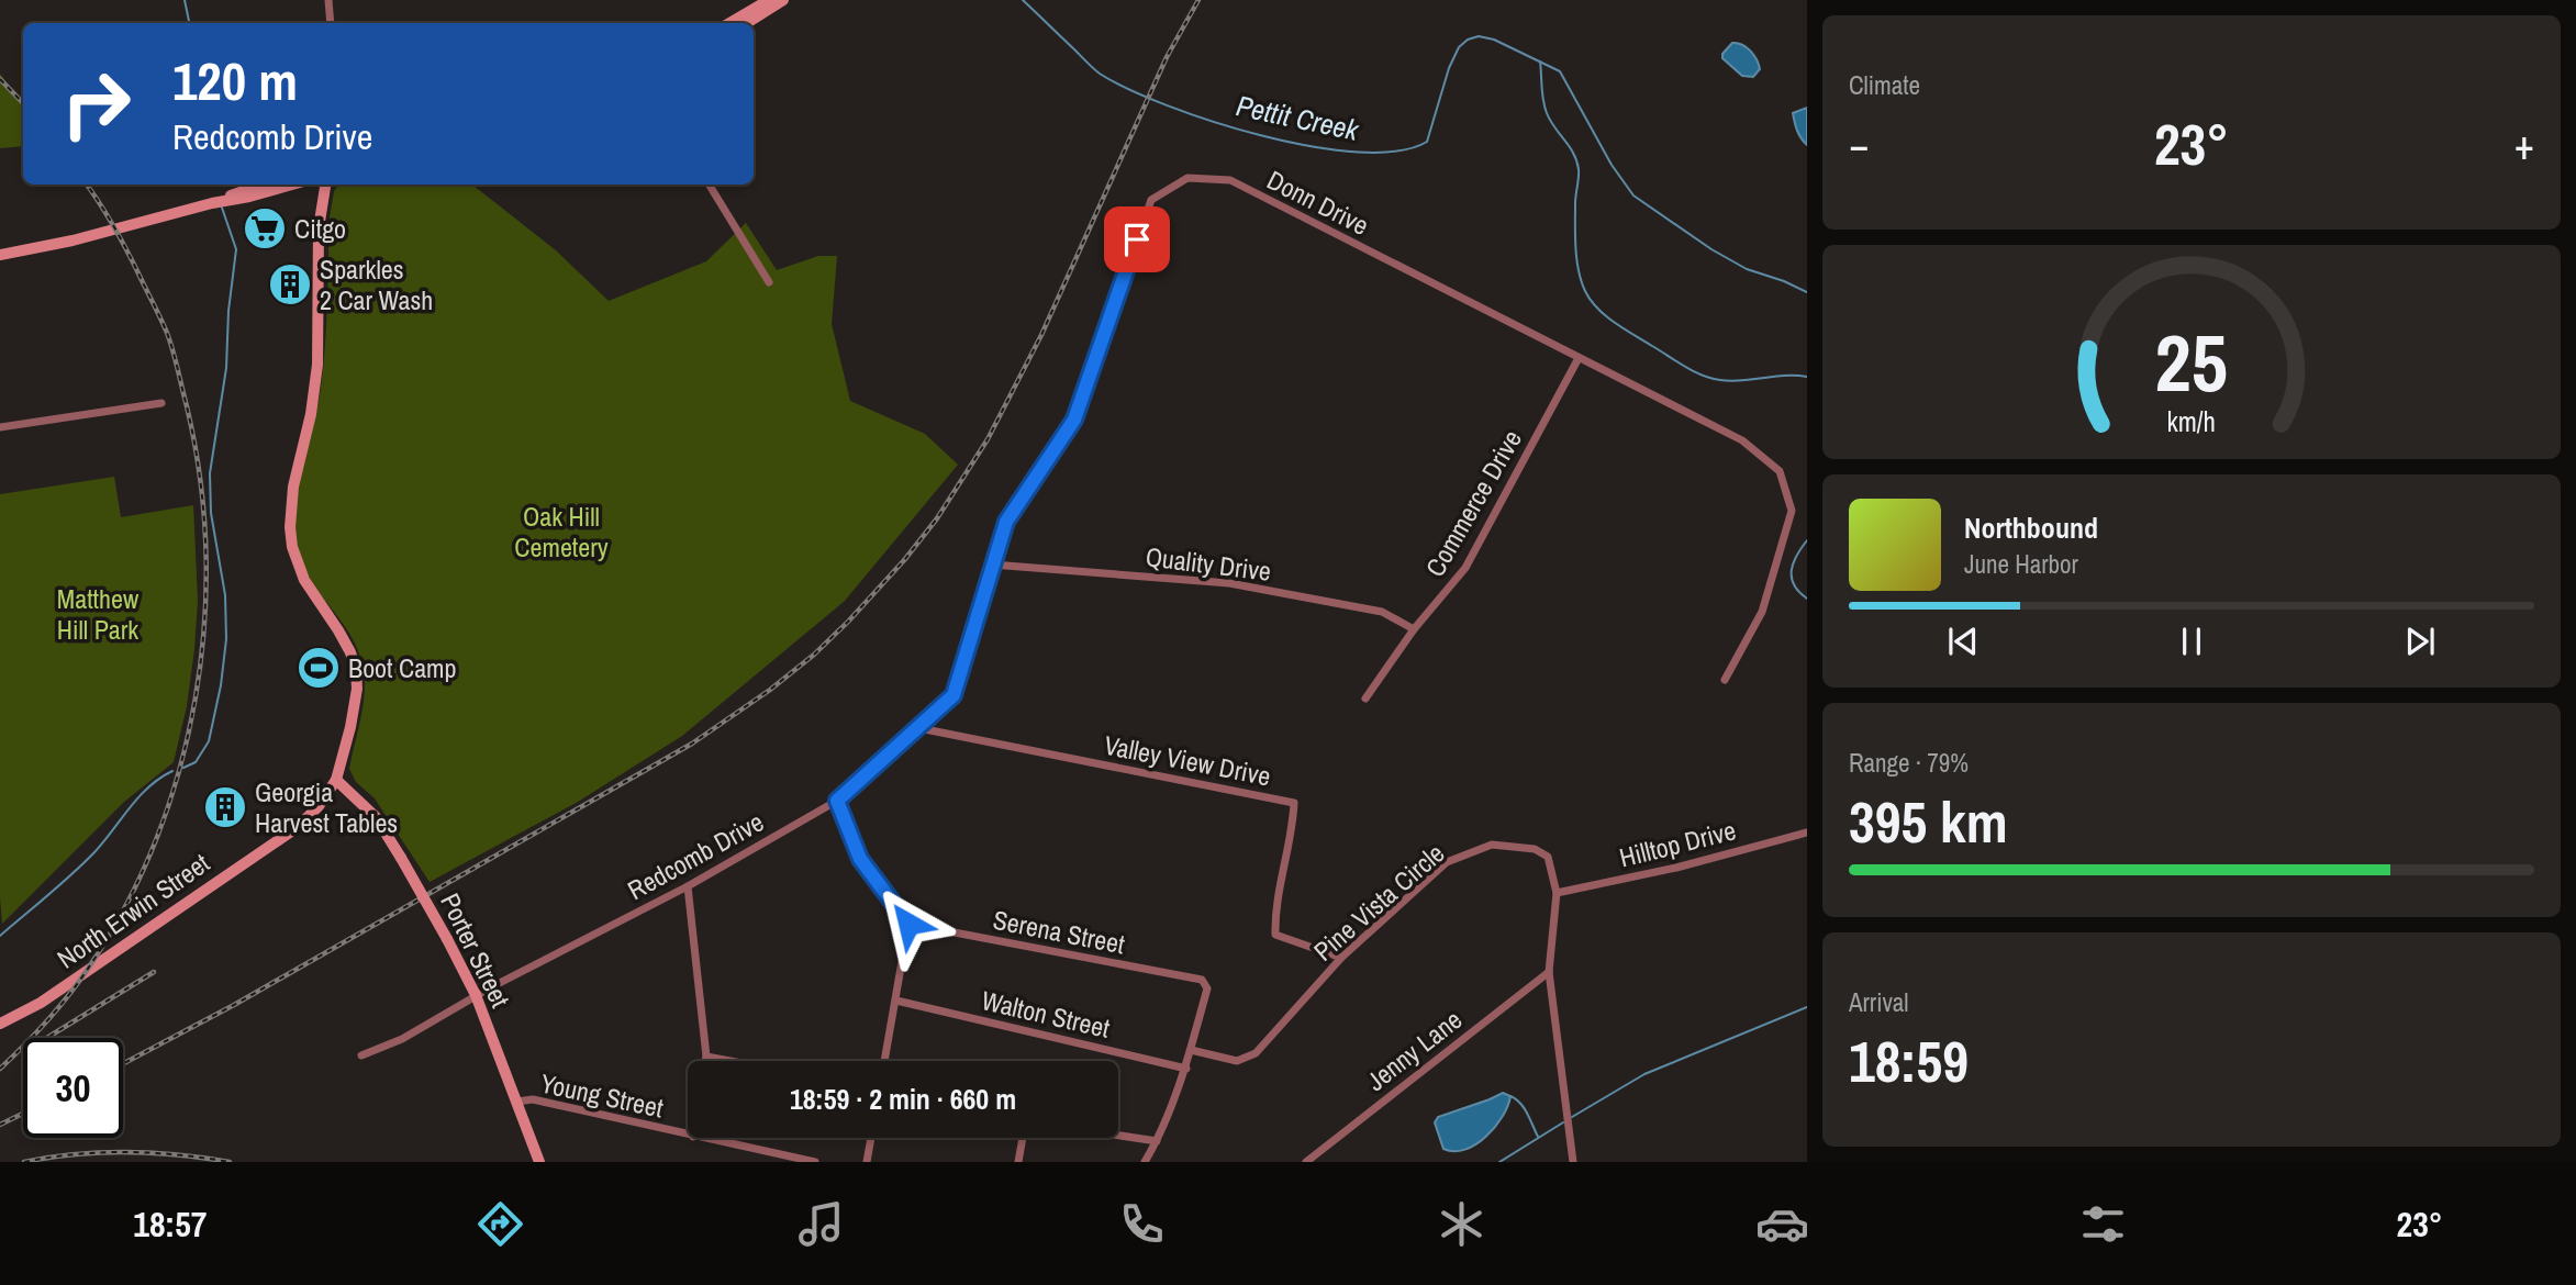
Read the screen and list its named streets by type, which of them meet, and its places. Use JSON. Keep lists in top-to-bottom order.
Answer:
{
  "streets": {
    "street": [
      "Donn Drive",
      "Commerce Drive",
      "Quality Drive",
      "Valley View Drive",
      "Hilltop Drive",
      "Redcomb Drive",
      "Pine Vista Circle",
      "North Erwin Street",
      "Serena Street",
      "Porter Street",
      "Walton Street",
      "Jenny Lane",
      "Young Street"
    ]
  },
  "crossings": [
    ["Donn Drive", "Commerce Drive"],
    ["Donn Drive", "Quality Drive"],
    ["Donn Drive", "Valley View Drive"],
    ["Donn Drive", "Redcomb Drive"],
    ["Commerce Drive", "Quality Drive"],
    ["Valley View Drive", "Redcomb Drive"],
    ["Valley View Drive", "Pine Vista Circle"],
    ["Hilltop Drive", "Pine Vista Circle"],
    ["Redcomb Drive", "Porter Street"],
    ["Pine Vista Circle", "Serena Street"],
    ["Pine Vista Circle", "Jenny Lane"],
    ["North Erwin Street", "Porter Street"],
    ["Porter Street", "Young Street"]
  ],
  "water": ["Pettit Creek"],
  "parks": ["Oak Hill Cemetery", "Matthew Hill Park"],
  "places": {
    "supermarket": ["Citgo"],
    "building": ["Sparkles 2 Car Wash", "Georgia Harvest Tables"],
    "sports": ["Boot Camp"]
  },
  "page": {
    "tile": [
      "Climate",
      ["Range · 79%", "395 km"],
      ["Arrival", "18:59"]
    ],
    "turn": ["120 m", "Redcomb Drive"],
    "heat": ["−", "23°", "+"],
    "song": ["Northbound", "June Harbor"],
    "limit": "30",
    "trip": "18:59 · 2 min · 660 m",
    "tabs": ["18:57", "23°"],
    "gauge": ["25", "km/h"]
  }
}
